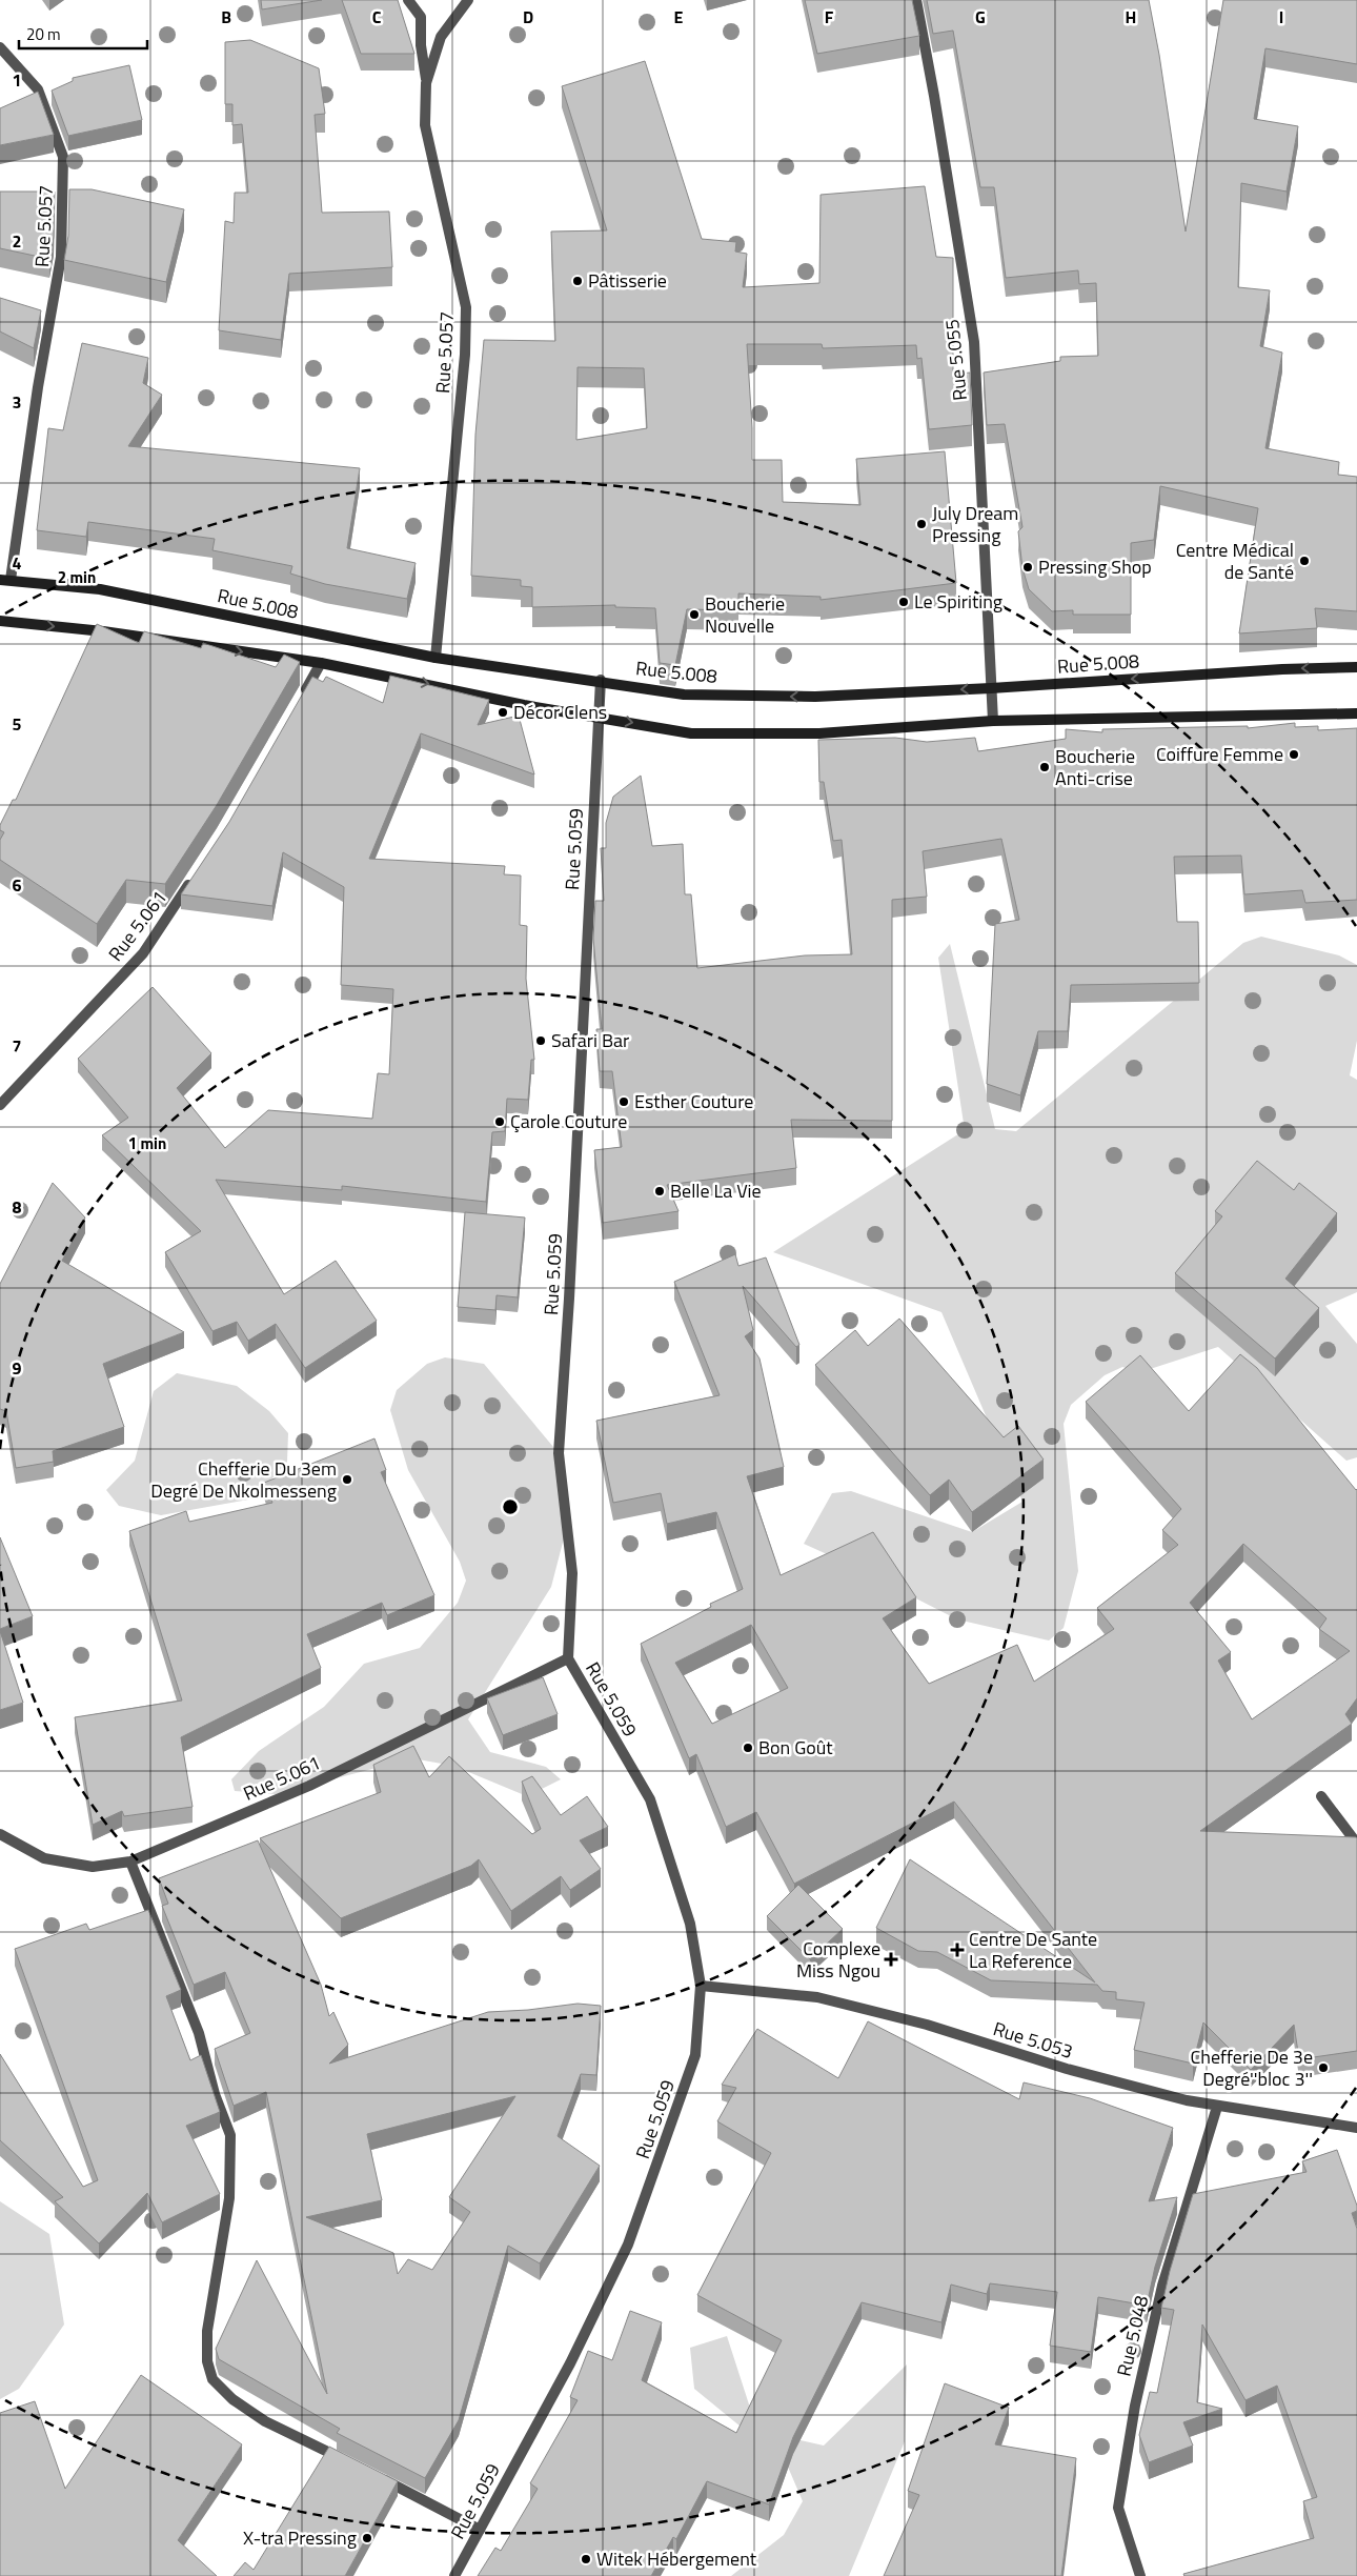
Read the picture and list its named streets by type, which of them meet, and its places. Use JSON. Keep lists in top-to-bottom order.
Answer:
{
  "streets": {
    "main road": ["Rue 5.008"],
    "street": [
      "Rue 5.057",
      "Rue 5.055",
      "Rue 5.059",
      "Rue 5.061",
      "Rue 5.053",
      "Rue 5.048"
    ]
  },
  "crossings": [
    ["Rue 5.057", "Rue 5.008"],
    ["Rue 5.055", "Rue 5.008"],
    ["Rue 5.008", "Rue 5.059"],
    ["Rue 5.059", "Rue 5.061"],
    ["Rue 5.059", "Rue 5.053"],
    ["Rue 5.053", "Rue 5.048"]
  ],
  "places": {
    "other": [
      "Pâtisserie",
      "July Dream Pressing",
      "Centre Médical de Santé",
      "Pressing Shop",
      "Le Spiriting",
      "Boucherie Nouvelle",
      "Décor Clens",
      "Coiffure Femme",
      "Boucherie Anti-crise",
      "Safari Bar",
      "Esther Couture",
      "Çarole Couture",
      "Belle La Vie",
      "Chefferie Du 3em Degré De Nkolmesseng",
      "Bon Goût",
      "Chefferie De 3e Degré''bloc 3''",
      "X-tra Pressing",
      "Witek Hébergement"
    ],
    "health": ["Centre De Sante La Reference", "Complexe Miss Ngou"]
  },
  "scale_bar": "20 m",
  "grid": {
    "columns": [
      "B",
      "C",
      "D",
      "E",
      "F",
      "G",
      "H",
      "I"
    ],
    "rows": [
      "1",
      "2",
      "3",
      "4",
      "5",
      "6",
      "7",
      "8",
      "9"
    ]
  },
  "rings": ["2 min", "1 min"]
}
